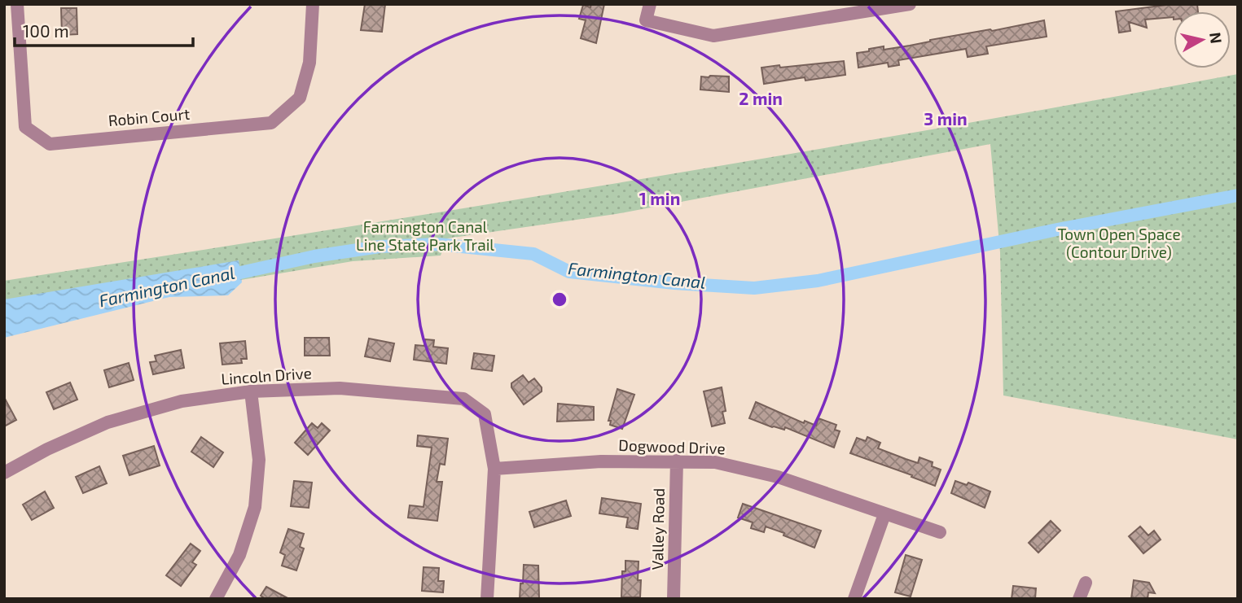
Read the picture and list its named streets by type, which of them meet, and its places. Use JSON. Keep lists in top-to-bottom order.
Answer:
{
  "streets": {
    "street": [
      "Robin Court",
      "Lincoln Drive",
      "Dogwood Drive",
      "Valley Road"
    ]
  },
  "crossings": [
    ["Lincoln Drive", "Dogwood Drive"],
    ["Dogwood Drive", "Valley Road"]
  ],
  "water": ["Farmington Canal"],
  "parks": ["Farmington Canal Line State Park Trail", "Town Open Space (Contour Drive)"],
  "scale_bar": "100 m",
  "north": "right",
  "rings": ["2 min", "3 min", "1 min"]
}
